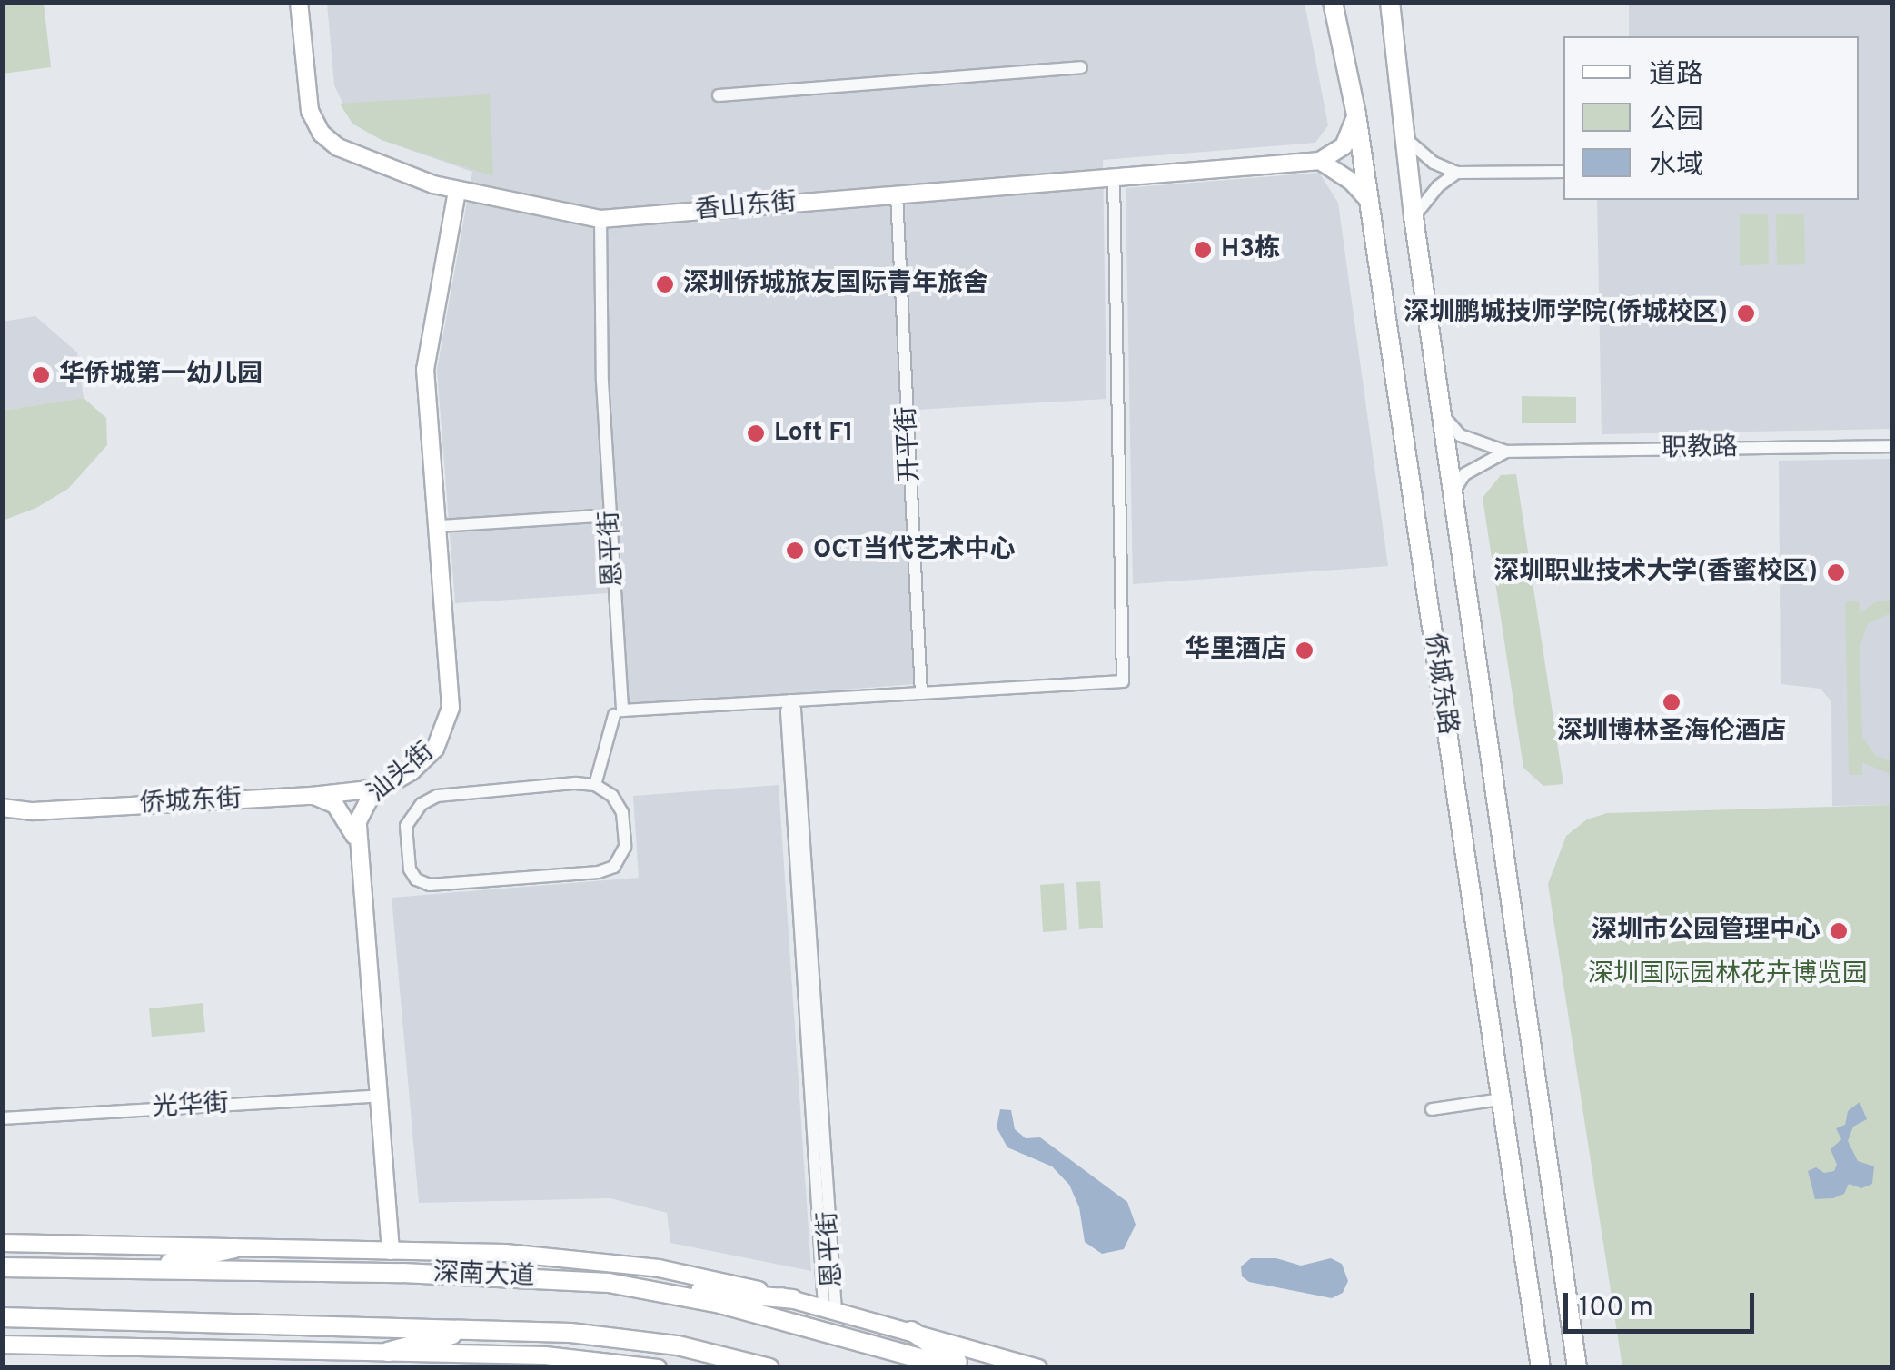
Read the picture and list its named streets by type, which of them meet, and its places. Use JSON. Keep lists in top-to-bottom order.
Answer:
{
  "streets": {
    "main road": ["侨城东路", "深南大道"],
    "street": [
      "香山东街",
      "开平街",
      "职教路",
      "恩平街",
      "汕头街",
      "侨城东街",
      "光华街"
    ]
  },
  "crossings": [
    ["香山东街", "开平街"],
    ["香山东街", "恩平街"],
    ["香山东街", "汕头街"],
    ["职教路", "侨城东路"],
    ["汕头街", "侨城东街"],
    ["汕头街", "光华街"]
  ],
  "parks": ["深圳国际园林花卉博览园"],
  "places": [
    "H3栋",
    "深圳侨城旅友国际青年旅舍",
    "深圳鹏城技师学院(侨城校区)",
    "华侨城第一幼儿园",
    "Loft F1",
    "OCT当代艺术中心",
    "深圳职业技术大学(香蜜校区)",
    "华里酒店",
    "深圳博林圣海伦酒店",
    "深圳市公园管理中心"
  ],
  "legend": ["道路", "公园", "水域"],
  "scale_bar": "100 m"
}
